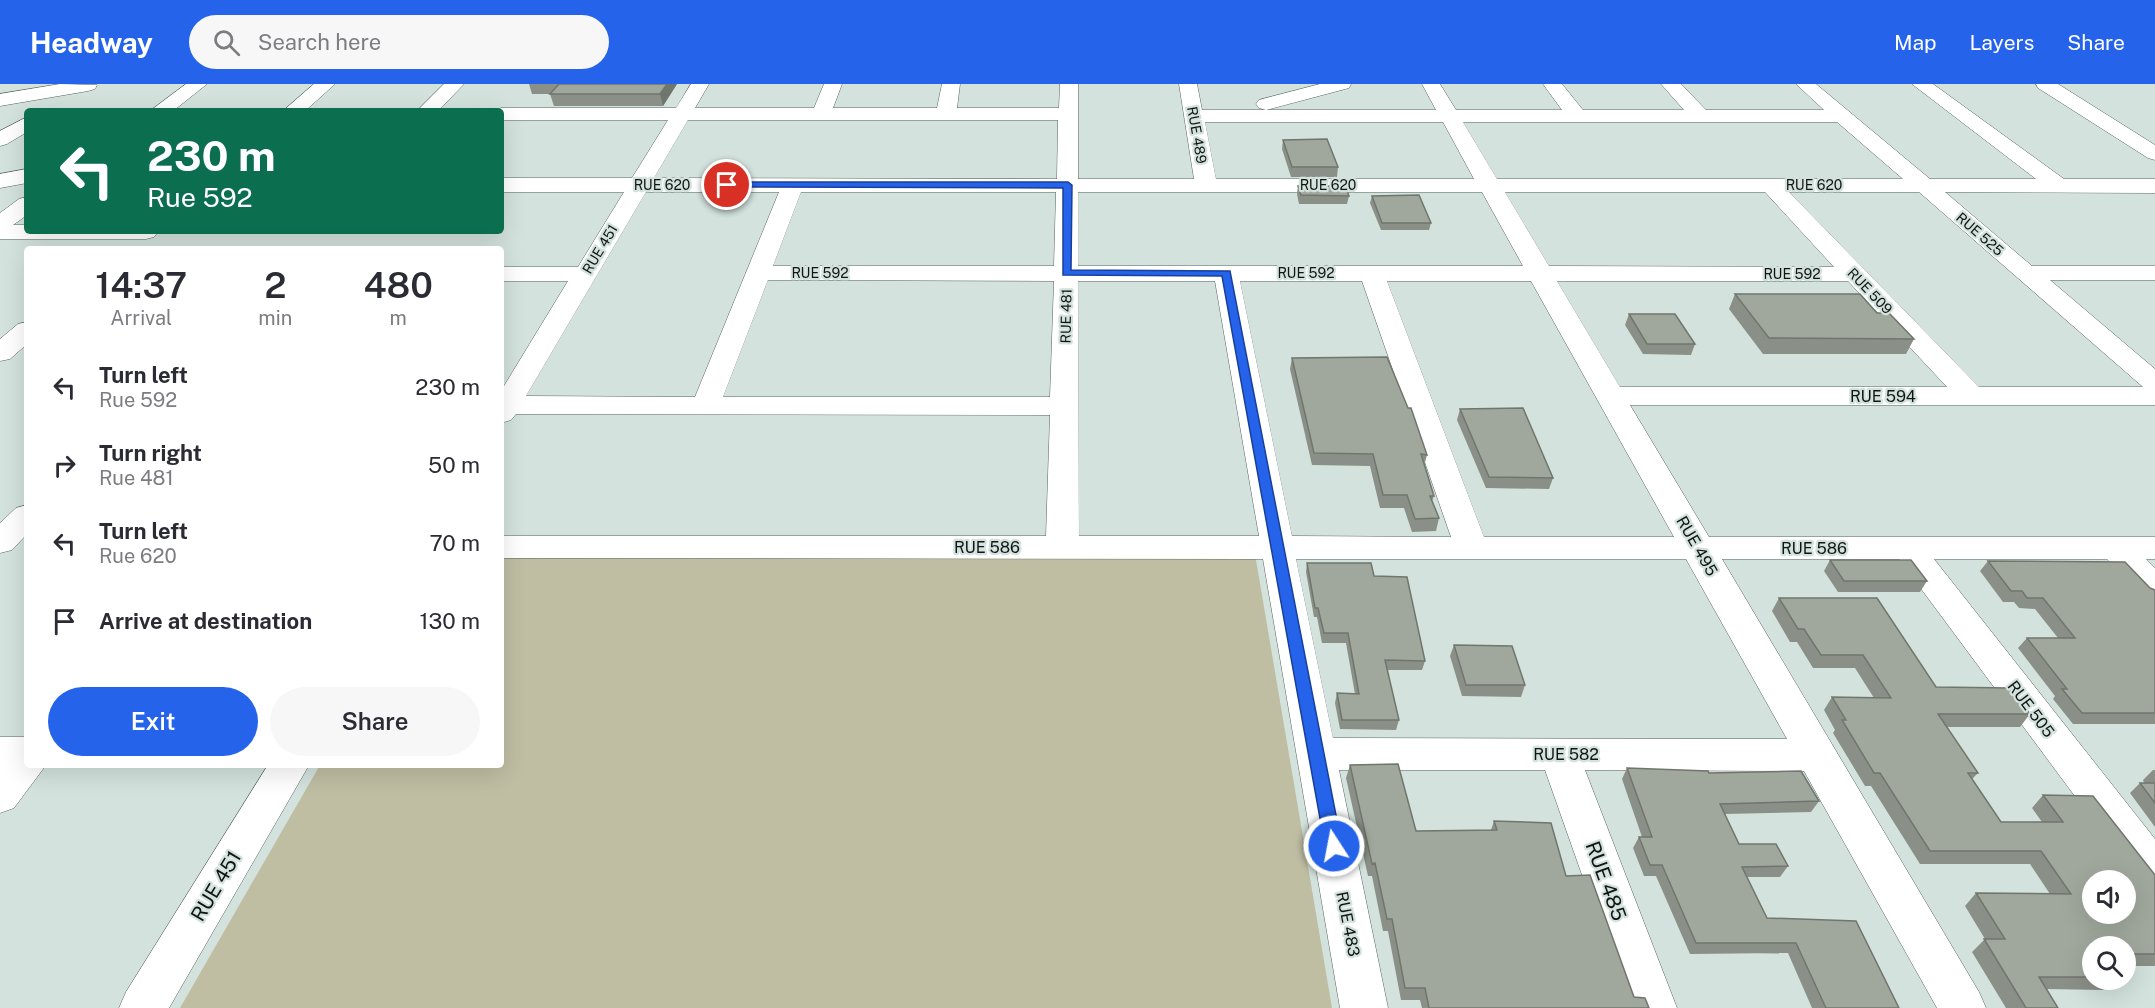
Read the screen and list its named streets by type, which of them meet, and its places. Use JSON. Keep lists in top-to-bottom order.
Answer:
{
  "streets": {
    "street": [
      "RUE 489",
      "RUE 620",
      "RUE 525",
      "RUE 451",
      "RUE 592",
      "RUE 509",
      "RUE 481",
      "RUE 594",
      "RUE 495",
      "RUE 586",
      "RUE 505",
      "RUE 582",
      "RUE 485",
      "RUE 483"
    ]
  },
  "crossings": [
    ["RUE 489", "RUE 620"],
    ["RUE 620", "RUE 525"],
    ["RUE 620", "RUE 451"],
    ["RUE 620", "RUE 509"],
    ["RUE 620", "RUE 481"],
    ["RUE 620", "RUE 495"],
    ["RUE 592", "RUE 509"],
    ["RUE 592", "RUE 481"],
    ["RUE 592", "RUE 495"],
    ["RUE 592", "RUE 483"],
    ["RUE 509", "RUE 594"],
    ["RUE 481", "RUE 586"],
    ["RUE 594", "RUE 495"],
    ["RUE 495", "RUE 586"],
    ["RUE 495", "RUE 582"],
    ["RUE 586", "RUE 505"],
    ["RUE 586", "RUE 483"],
    ["RUE 582", "RUE 485"],
    ["RUE 582", "RUE 483"]
  ],
  "page": {
    "header": "Headway",
    "search": "Search here",
    "nav": ["Map", "Layers", "Share"],
    "turn": ["230 m", "Rue 592"],
    "eta": [
      "14:37",
      "Arrival",
      "2",
      "min",
      "480",
      "m"
    ],
    "list": [
      {
        "name": "Turn left",
        "note": "Rue 592",
        "value": "230 m"
      },
      {
        "name": "Turn right",
        "note": "Rue 481",
        "value": "50 m"
      },
      {
        "name": "Turn left",
        "note": "Rue 620",
        "value": "70 m"
      },
      {
        "name": "Arrive at destination",
        "value": "130 m"
      }
    ],
    "buttons": ["Exit", "Share"]
  }
}
